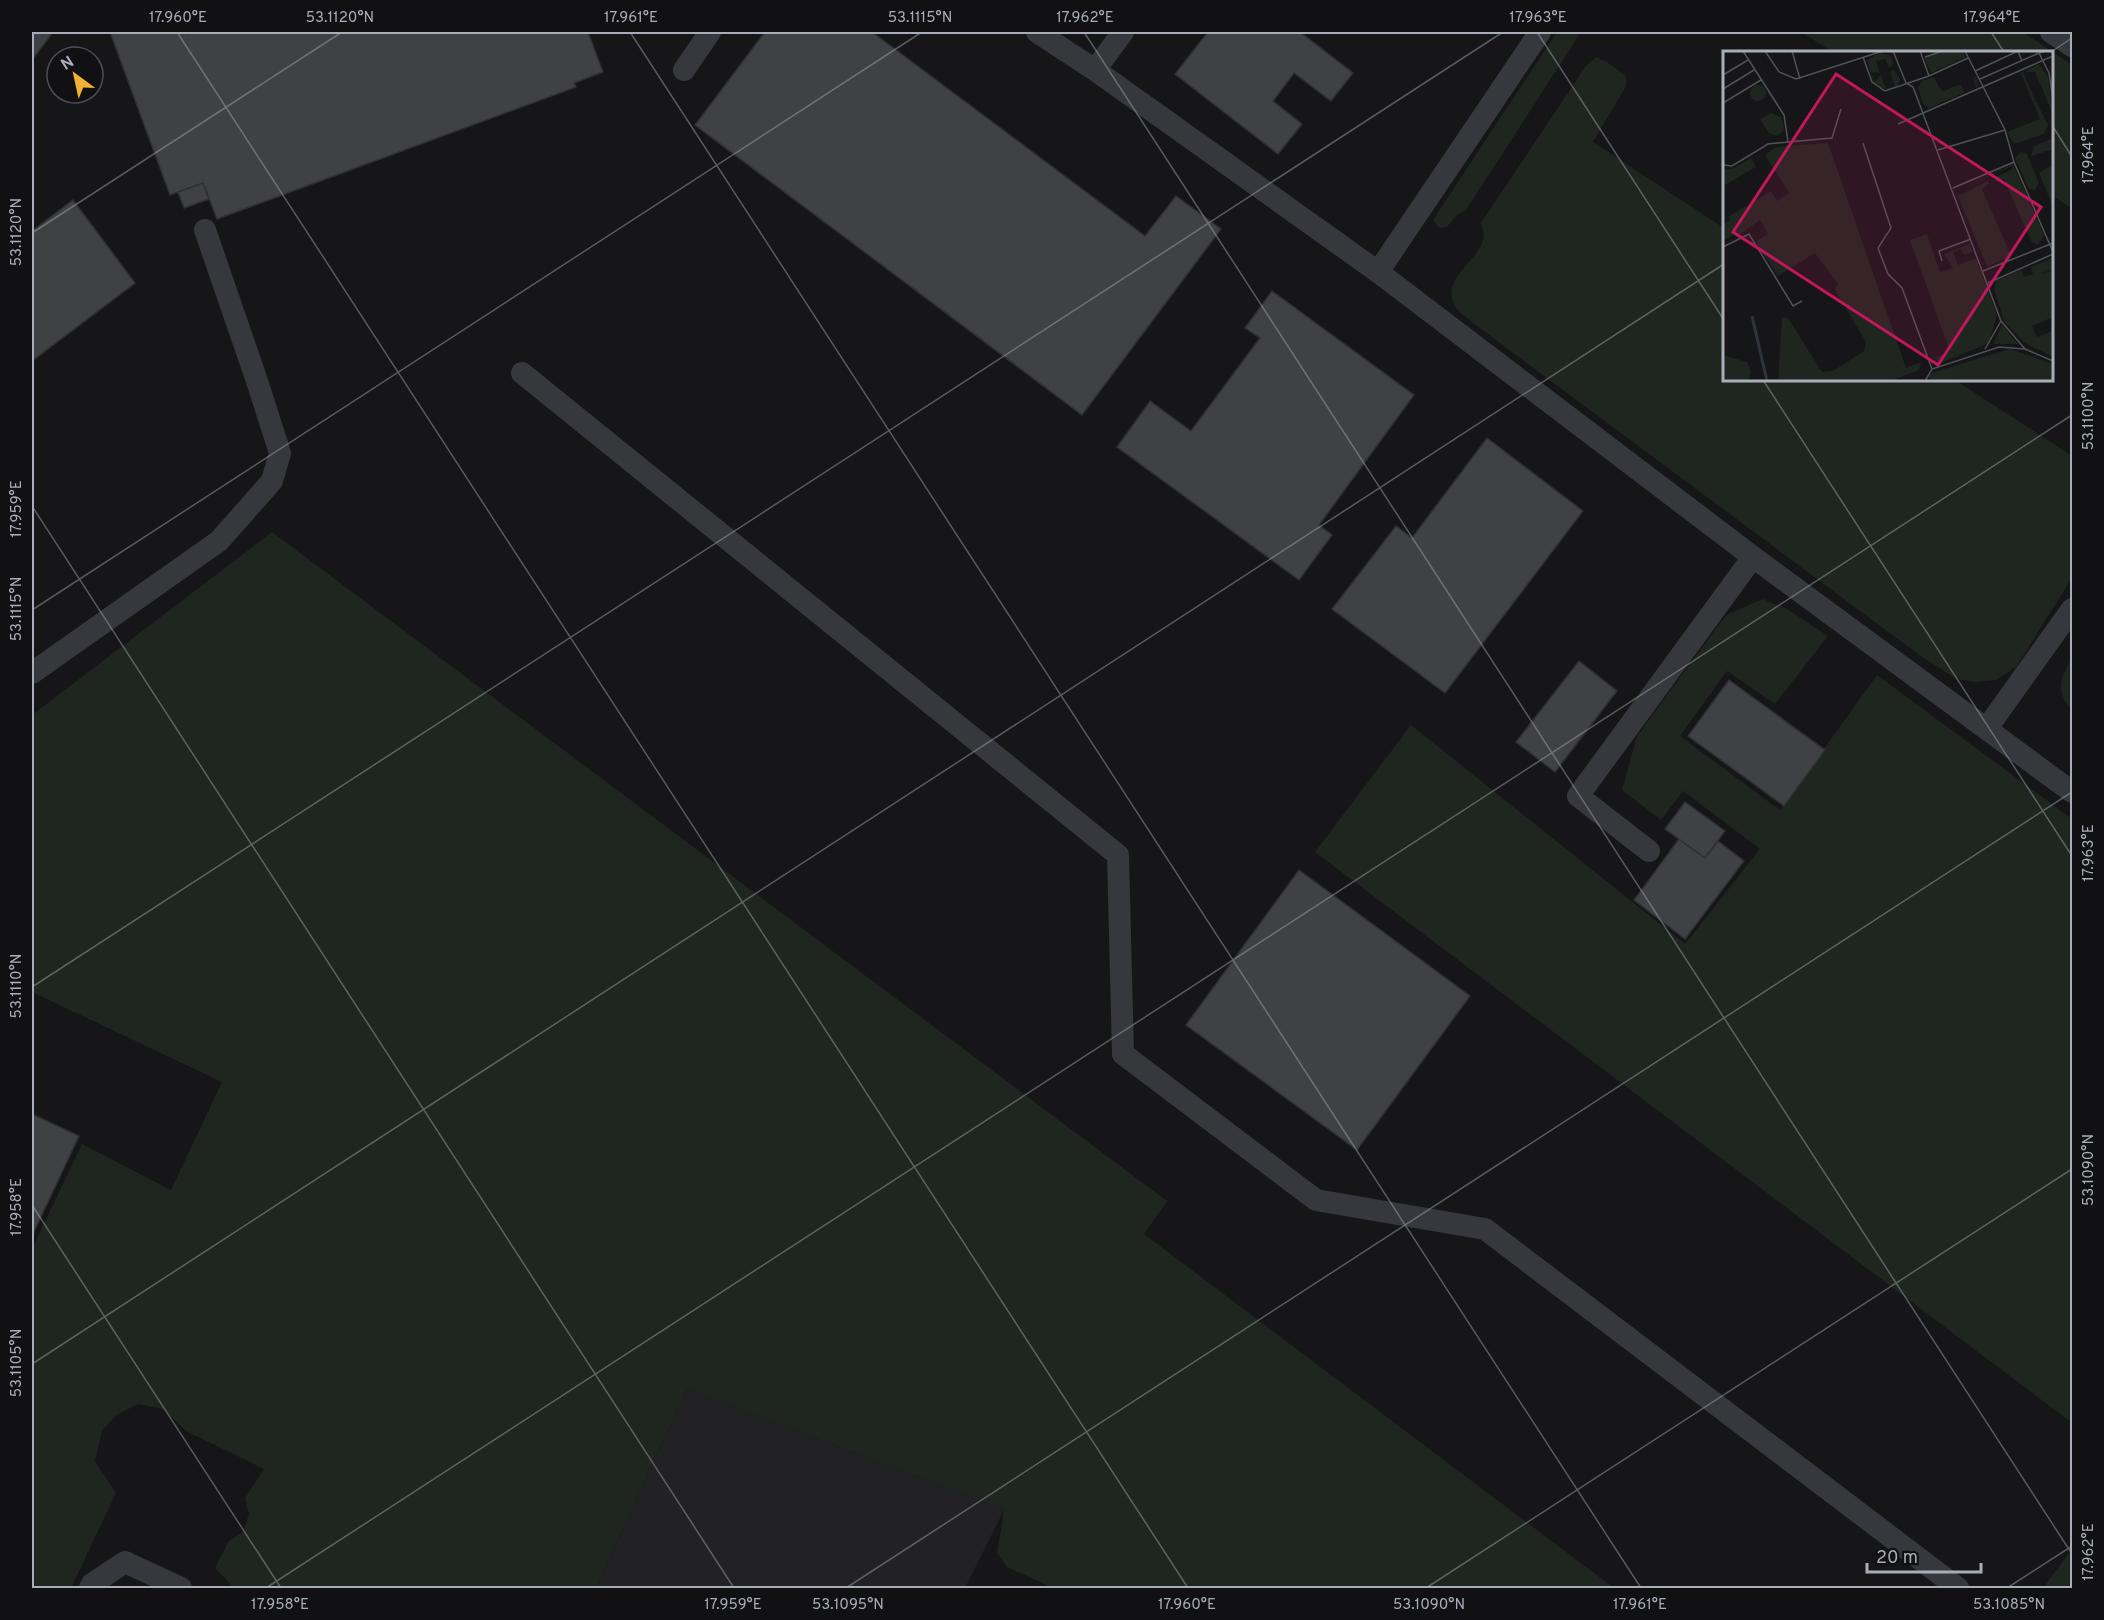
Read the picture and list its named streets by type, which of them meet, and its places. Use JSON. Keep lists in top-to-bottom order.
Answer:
{
  "scale_bar": "20 m",
  "north": "top left",
  "coordinates": [
    "17.960°E",
    "53.1120°N",
    "17.961°E",
    "53.1115°N",
    "17.962°E",
    "17.963°E",
    "17.964°E",
    "53.1100°N",
    "17.959°E",
    "53.1110°N",
    "53.1090°N",
    "17.958°E",
    "53.1105°N",
    "53.1095°N",
    "53.1085°N"
  ]
}
